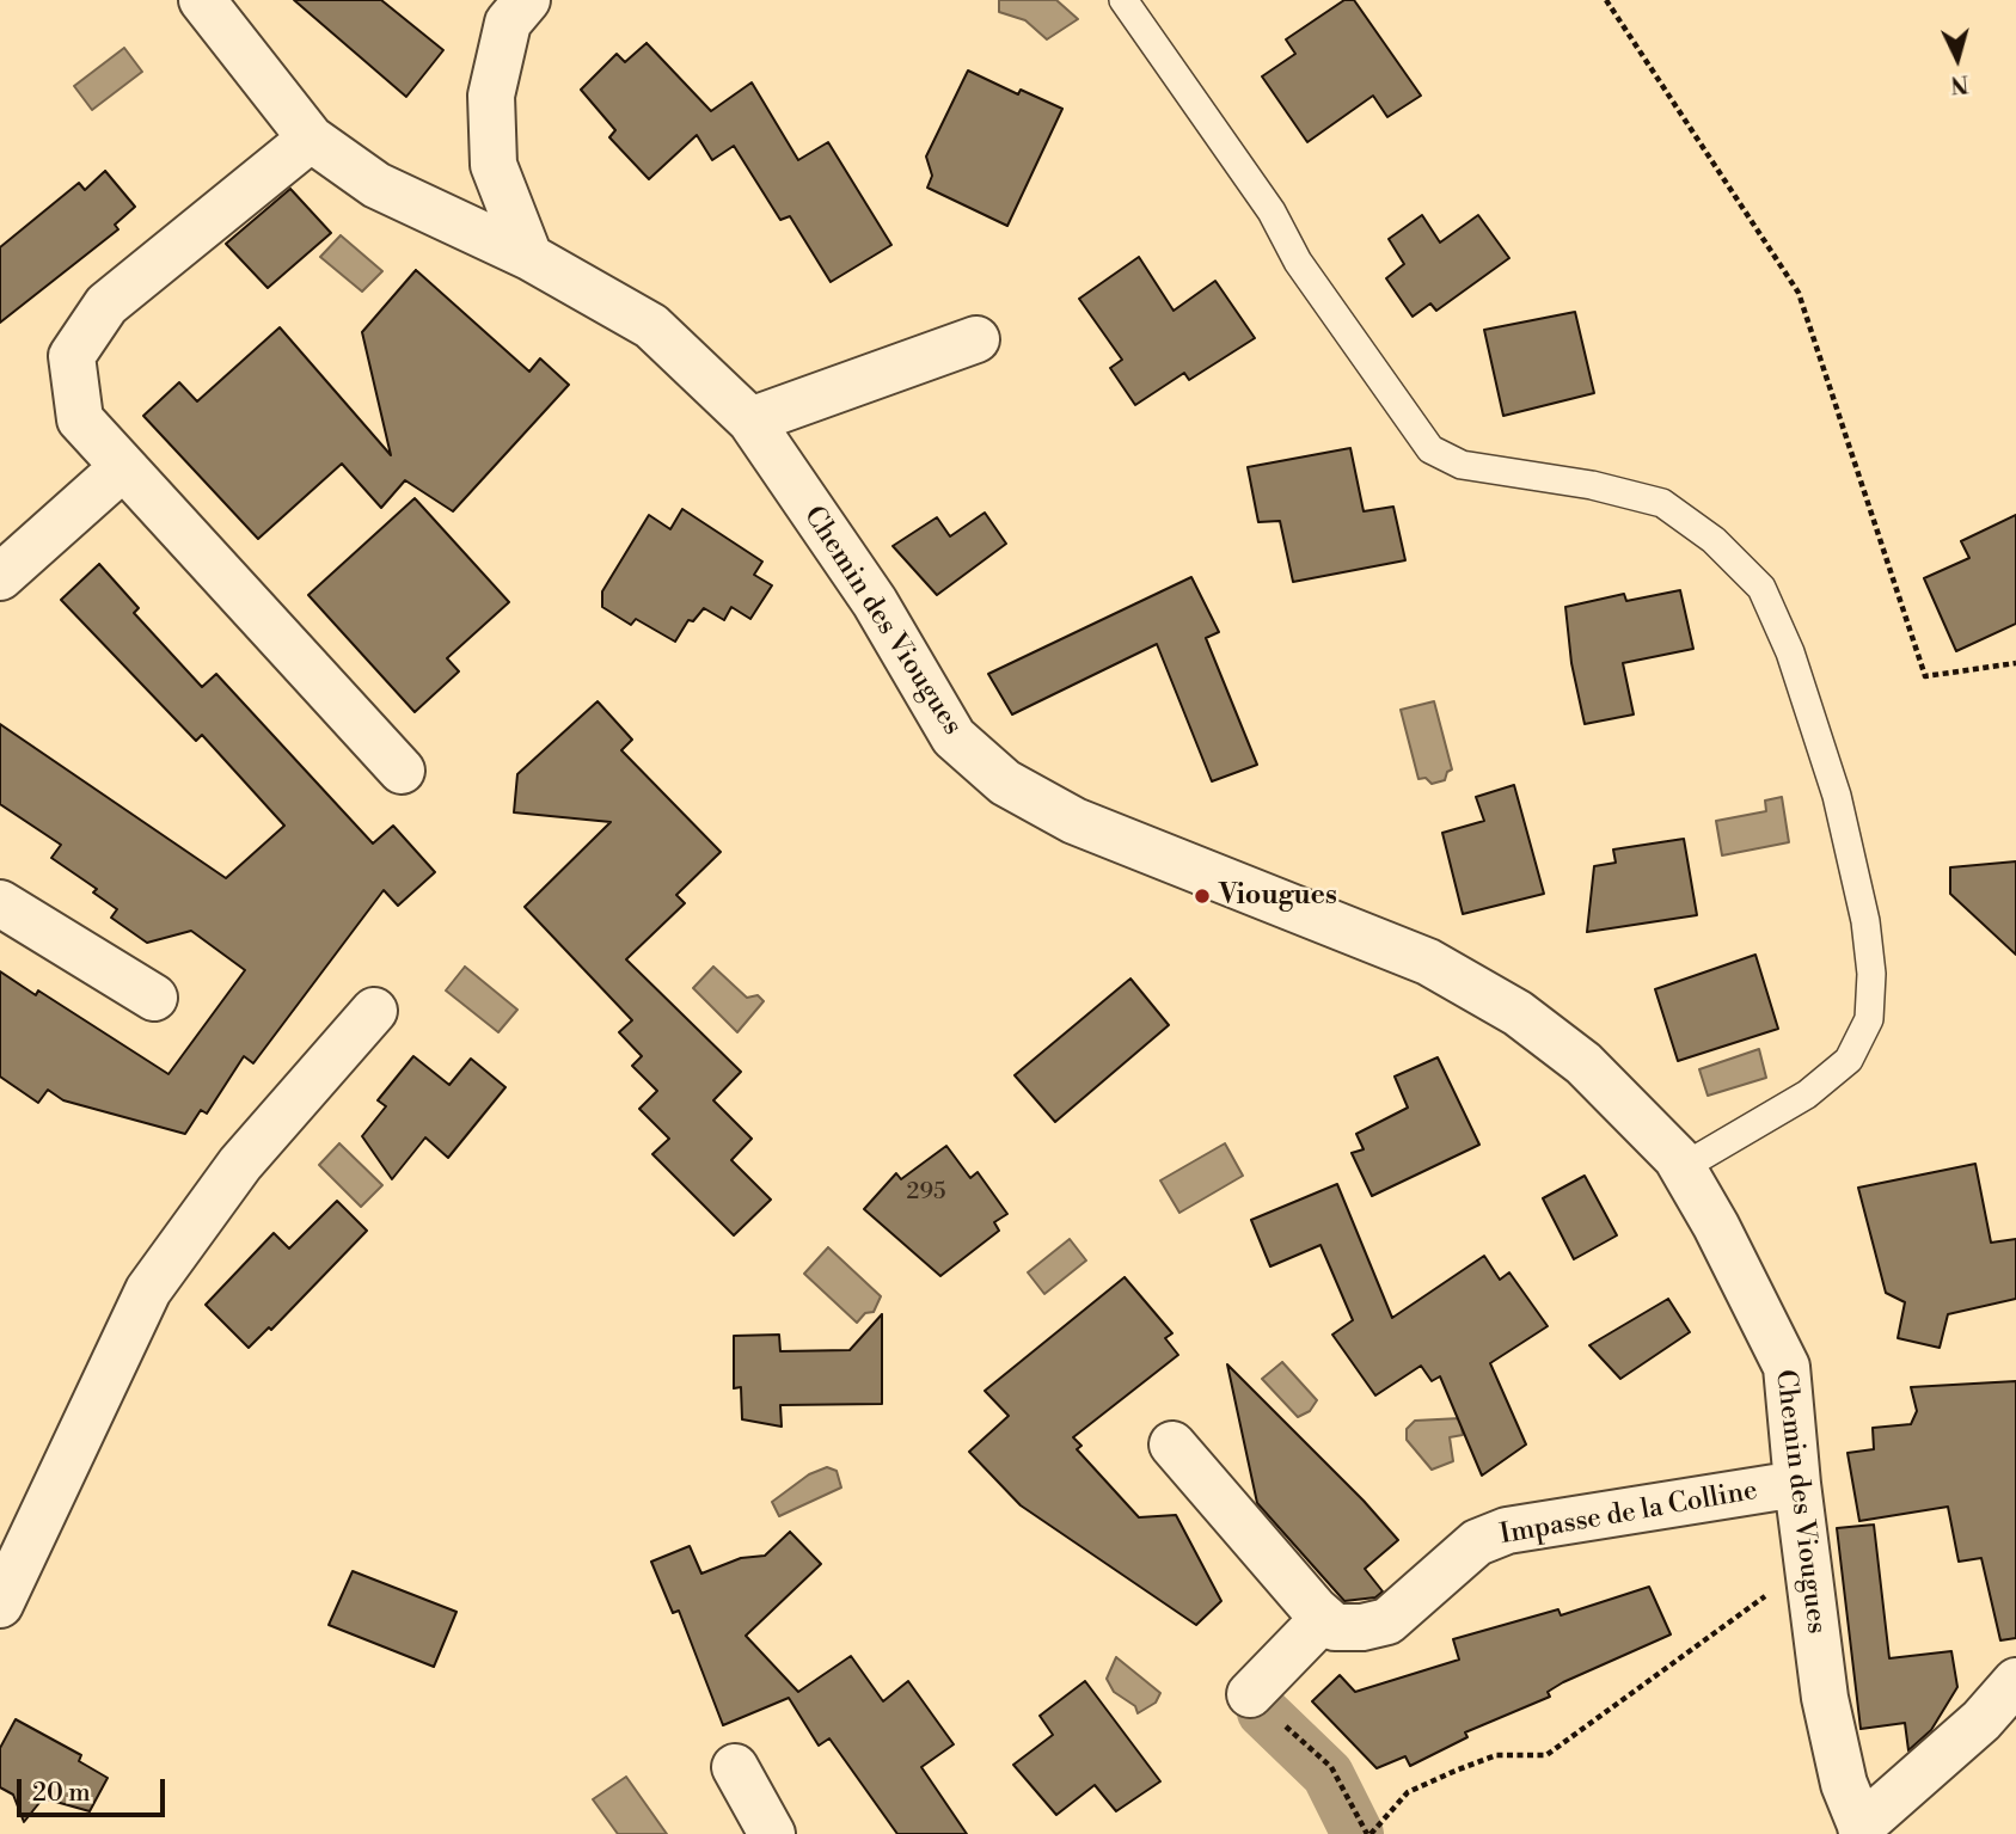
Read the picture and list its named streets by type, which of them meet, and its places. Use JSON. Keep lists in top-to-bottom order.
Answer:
{
  "streets": {
    "street": ["Chemin des Viougues", "Impasse de la Colline"]
  },
  "crossings": [
    ["Chemin des Viougues", "Impasse de la Colline"]
  ],
  "places": ["Viougues"],
  "house_numbers": ["295"],
  "scale_bar": "20 m",
  "north": "bottom"
}
